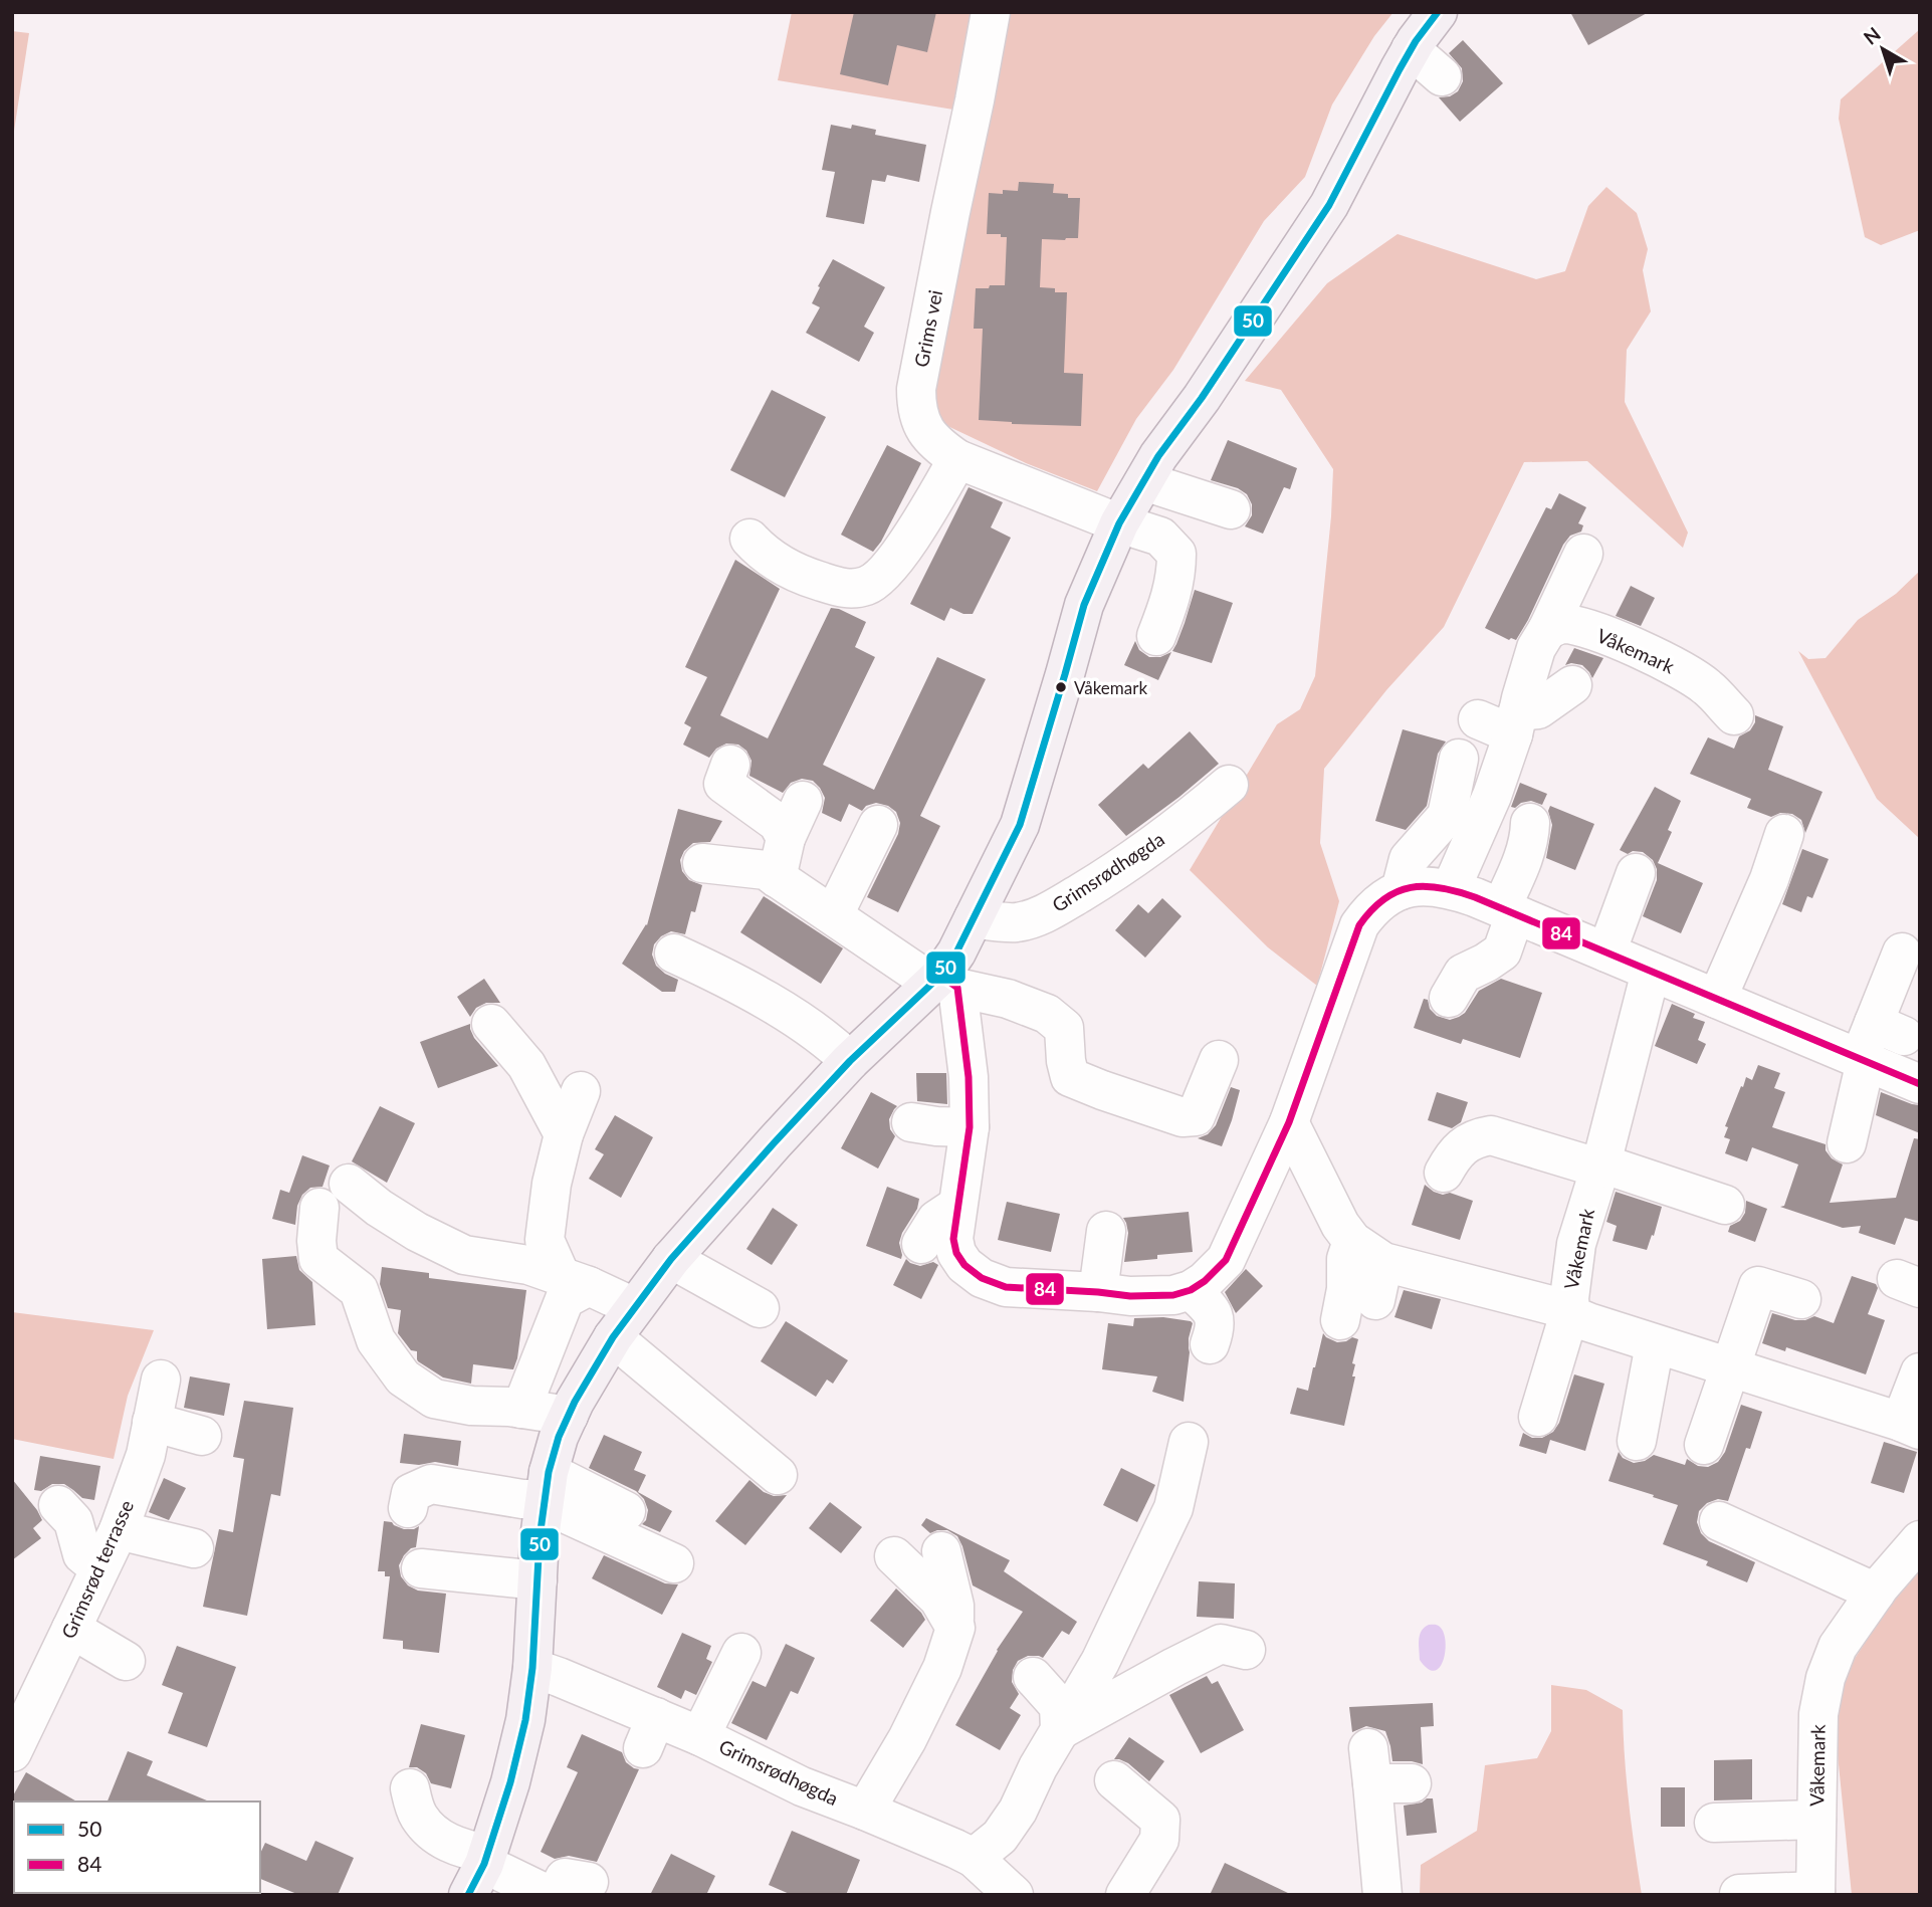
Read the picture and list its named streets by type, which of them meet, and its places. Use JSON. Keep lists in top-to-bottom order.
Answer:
{
  "streets": {
    "street": [
      "Grims vei",
      "Våkemark",
      "Grimsrødhøgda",
      "Grimsrød terrasse"
    ]
  },
  "places": ["Våkemark"],
  "lines": ["transit line 50", "transit line 84"],
  "legend": ["50", "84"],
  "north": "top left"
}
